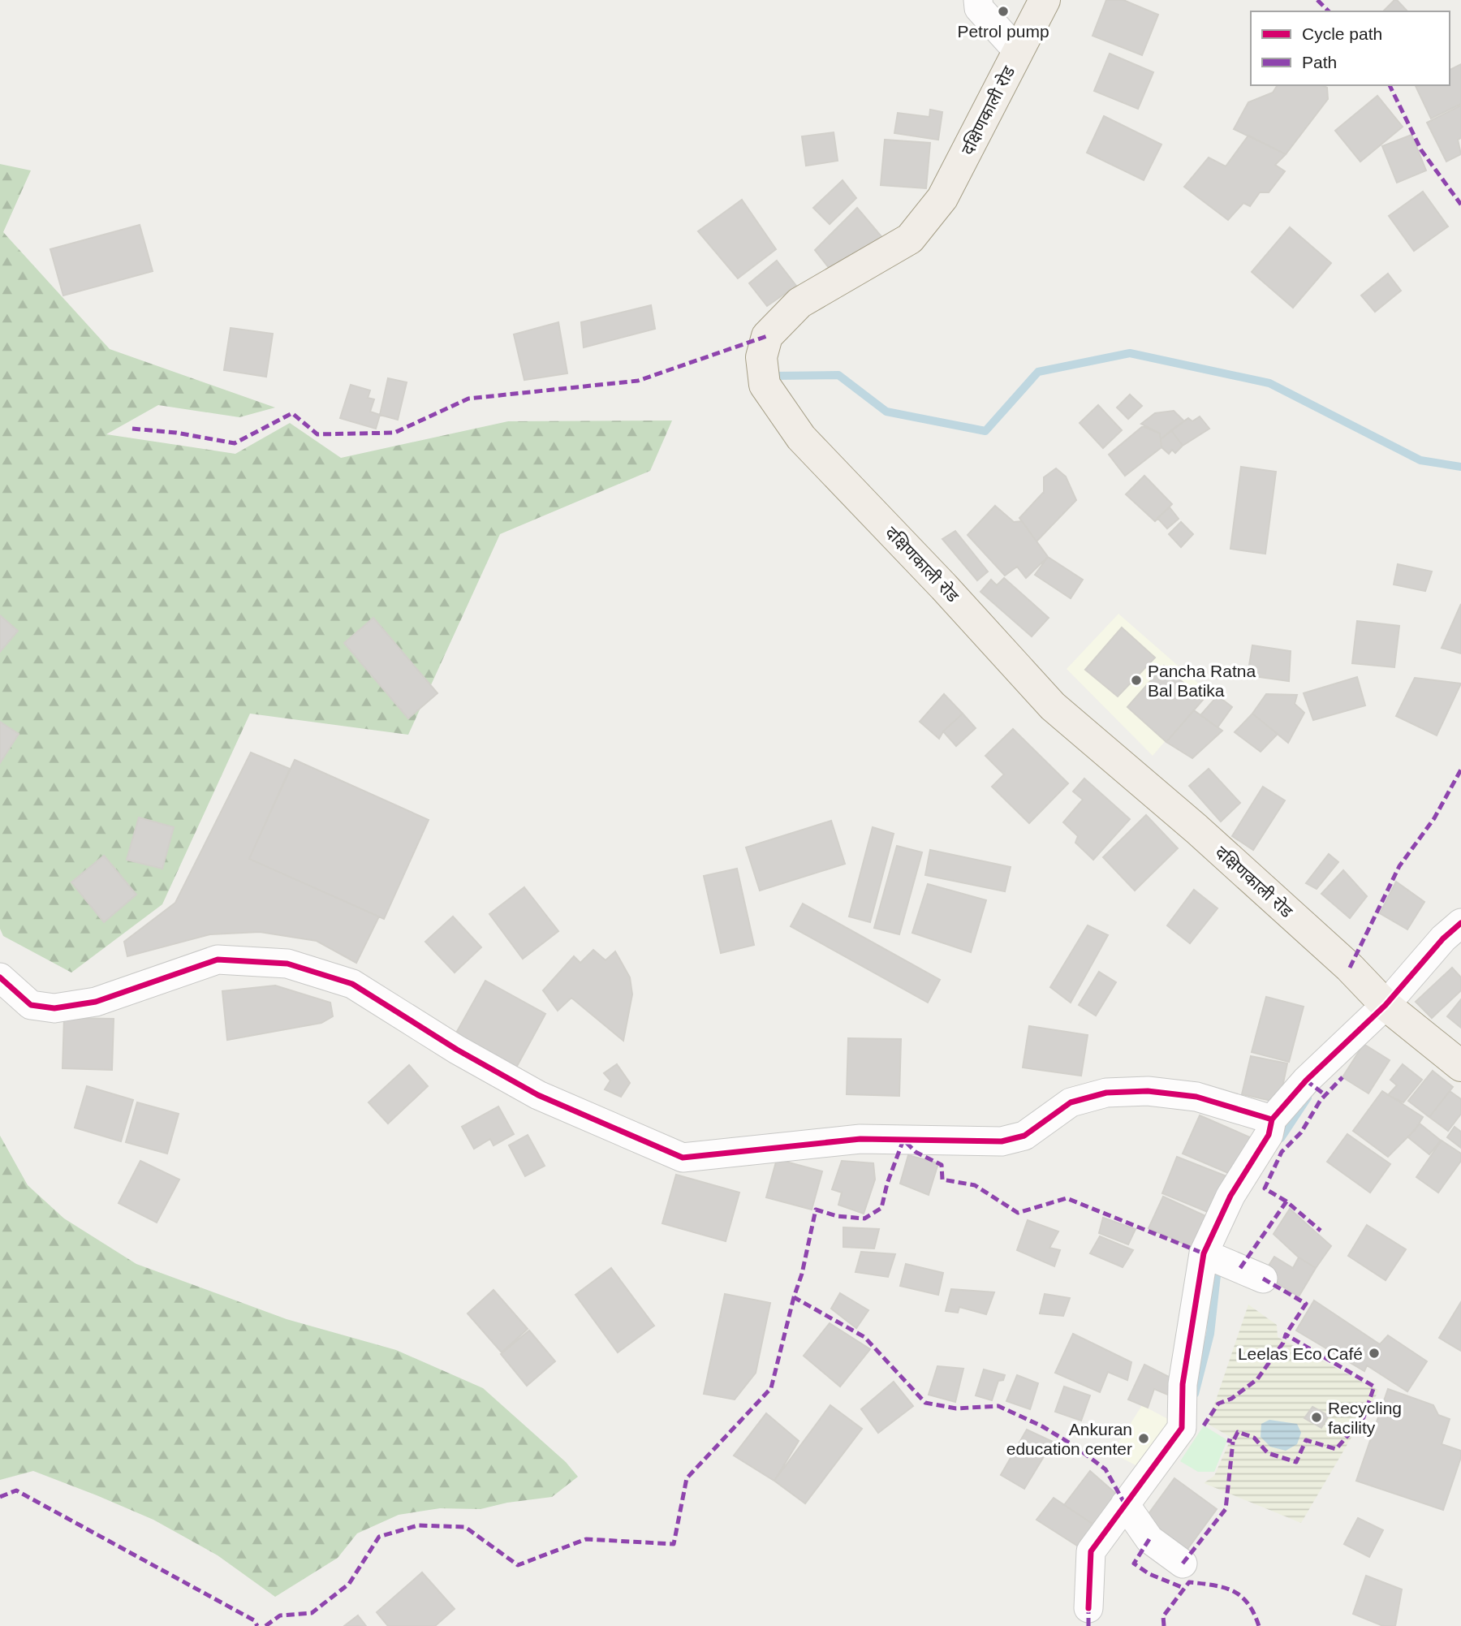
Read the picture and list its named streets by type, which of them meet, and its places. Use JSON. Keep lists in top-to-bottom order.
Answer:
{
  "streets": {
    "main road": ["दक्षिणकाली रोड"]
  },
  "places": [
    "Petrol pump",
    "Pancha Ratna Bal Batika",
    "Leelas Eco Café",
    "Recycling facility",
    "Ankuran education center"
  ],
  "legend": ["Cycle path", "Path"]
}
